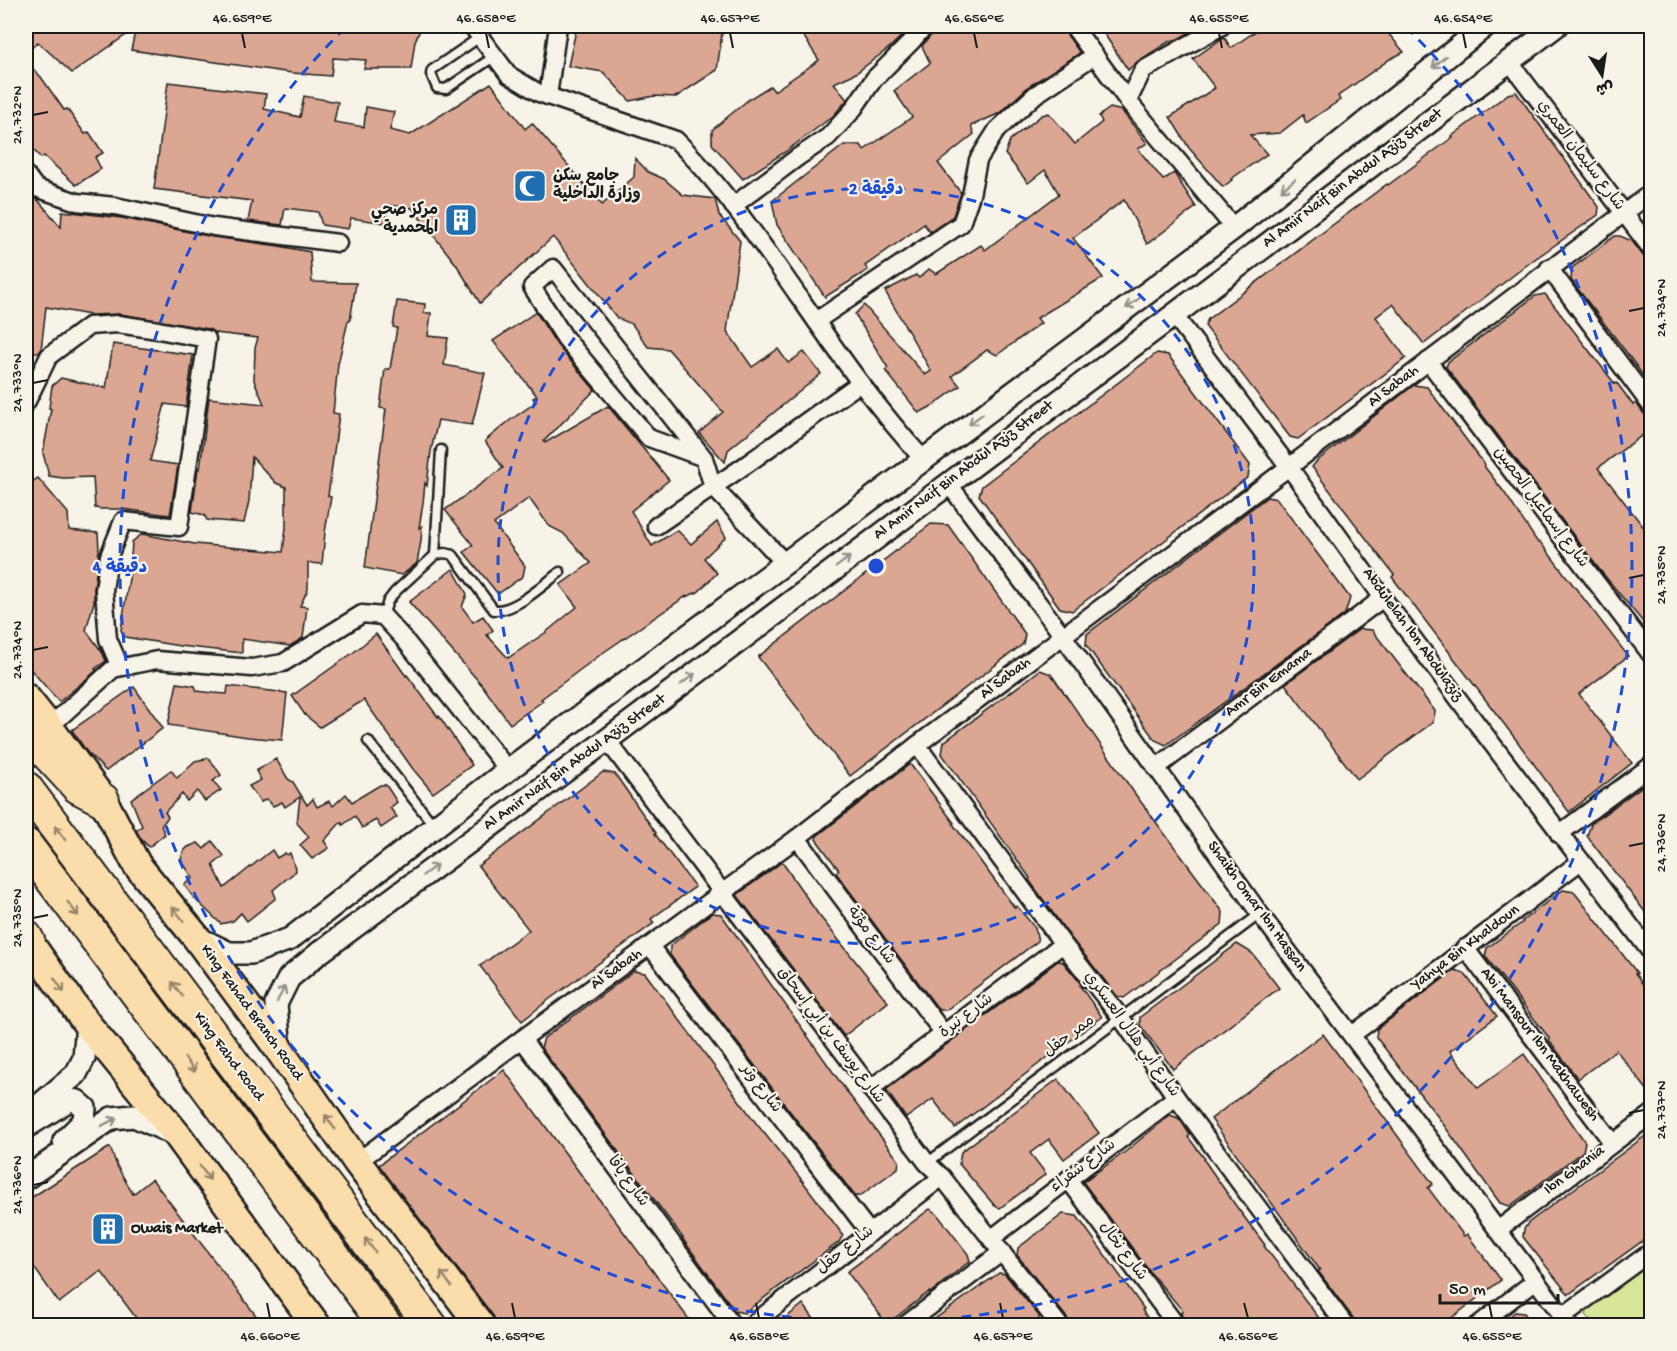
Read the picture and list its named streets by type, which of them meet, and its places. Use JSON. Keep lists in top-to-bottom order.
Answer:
{
  "streets": {
    "highway": ["King Fahd Road"],
    "main road": ["King Fahad Branch Road"],
    "street": [
      "شارع سليمان العمري",
      "Al Amir Naif Bin Abdul Aziz Street",
      "Al Sabah",
      "شارع إسماعيل الحصين",
      "Abdulelah Ibn Abdulaziz",
      "Amr Bin Emama",
      "Shaikh Omar Ibn Hassan",
      "شارع مؤتة",
      "Yahya Bin Khaldoun",
      "شارع نبرة",
      "شارع أبي هلال العسكري",
      "شارع يوسف بن أبي إسحاق",
      "Abi Mansour Ibn Makhawesh",
      "شارع وتر",
      "شارع شقراء",
      "Ibn Ghania",
      "شارع يافا",
      "شارع حقل",
      "شارع نخال"
    ],
    "lane": ["ممر حقل"]
  },
  "crossings": [
    ["شارع سليمان العمري", "Al Amir Naif Bin Abdul Aziz Street"],
    ["شارع سليمان العمري", "Al Sabah"],
    ["Al Amir Naif Bin Abdul Aziz Street", "Abdulelah Ibn Abdulaziz"],
    ["Al Amir Naif Bin Abdul Aziz Street", "Shaikh Omar Ibn Hassan"],
    ["Al Amir Naif Bin Abdul Aziz Street", "King Fahad Branch Road"],
    ["Al Amir Naif Bin Abdul Aziz Street", "شارع يوسف بن أبي إسحاق"],
    ["Al Sabah", "شارع إسماعيل الحصين"],
    ["Al Sabah", "Abdulelah Ibn Abdulaziz"],
    ["Al Sabah", "Shaikh Omar Ibn Hassan"],
    ["Al Sabah", "شارع مؤتة"],
    ["Al Sabah", "King Fahad Branch Road"],
    ["Al Sabah", "شارع أبي هلال العسكري"],
    ["Al Sabah", "شارع يوسف بن أبي إسحاق"],
    ["Al Sabah", "شارع وتر"],
    ["Al Sabah", "شارع يافا"],
    ["Abdulelah Ibn Abdulaziz", "Amr Bin Emama"],
    ["Abdulelah Ibn Abdulaziz", "Yahya Bin Khaldoun"],
    ["Amr Bin Emama", "Shaikh Omar Ibn Hassan"],
    ["Shaikh Omar Ibn Hassan", "Yahya Bin Khaldoun"],
    ["Shaikh Omar Ibn Hassan", "ممر حقل"],
    ["Shaikh Omar Ibn Hassan", "Ibn Ghania"],
    ["شارع مؤتة", "شارع نبرة"],
    ["Yahya Bin Khaldoun", "Abi Mansour Ibn Makhawesh"],
    ["شارع نبرة", "شارع أبي هلال العسكري"],
    ["شارع نبرة", "شارع يوسف بن أبي إسحاق"],
    ["شارع أبي هلال العسكري", "ممر حقل"],
    ["شارع أبي هلال العسكري", "شارع شقراء"],
    ["شارع يوسف بن أبي إسحاق", "ممر حقل"],
    ["شارع يوسف بن أبي إسحاق", "شارع شقراء"],
    ["شارع يوسف بن أبي إسحاق", "شارع حقل"],
    ["Abi Mansour Ibn Makhawesh", "Ibn Ghania"],
    ["شارع وتر", "شارع حقل"],
    ["شارع شقراء", "شارع نخال"]
  ],
  "places": {
    "mosque": ["جامع سكن وزارة الداخلية"],
    "building": ["مركز صحي المحمدية", "Owais Market"]
  },
  "scale_bar": "50 m",
  "north": "bottom",
  "coordinates": [
    "46.659°E",
    "46.658°E",
    "46.657°E",
    "46.656°E",
    "46.655°E",
    "46.654°E",
    "24.732°N",
    "24.734°N",
    "24.733°N",
    "24.735°N",
    "24.736°N",
    "24.737°N",
    "46.660°E"
  ],
  "rings": ["2 دقيقة", "4 دقيقة"]
}
